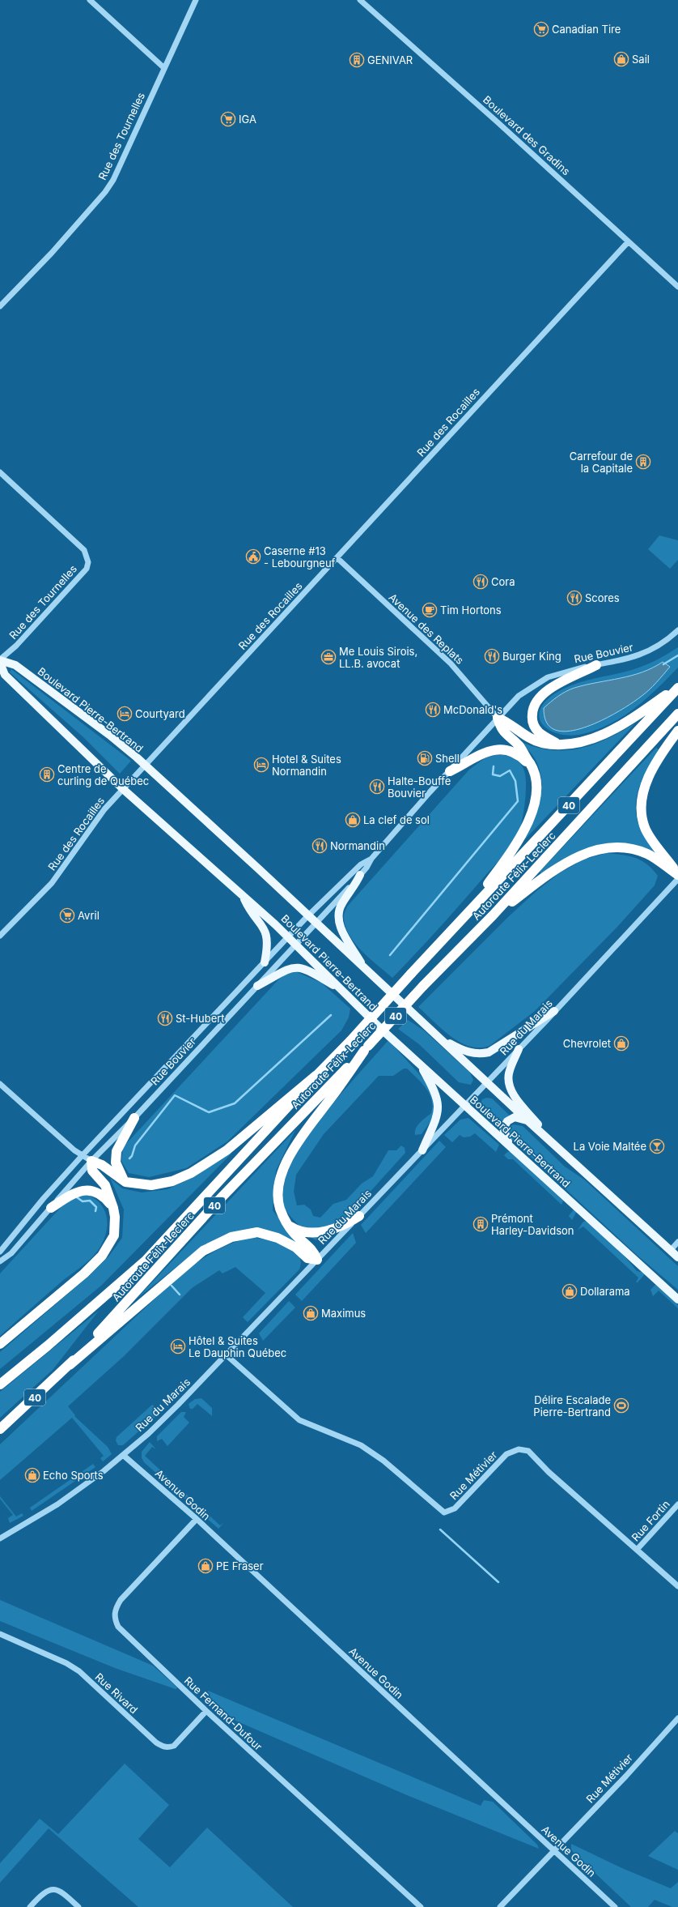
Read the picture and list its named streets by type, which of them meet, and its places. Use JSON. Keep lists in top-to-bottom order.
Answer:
{
  "streets": {
    "highway": ["40", "Autoroute Félix-Leclerc"],
    "main road": ["Boulevard Pierre-Bertrand"],
    "street": [
      "Boulevard des Gradins",
      "Rue des Tournelles",
      "Rue des Rocailles",
      "Avenue des Replats",
      "Rue Bouvier",
      "Rue du Marais",
      "Rue Métivier",
      "Avenue Godin",
      "Rue Fortin",
      "Rue Rivard",
      "Rue Fernand-Dufour"
    ]
  },
  "crossings": [
    ["Boulevard des Gradins", "Rue des Rocailles"],
    ["Rue des Tournelles", "Boulevard Pierre-Bertrand"],
    ["Rue des Rocailles", "Avenue des Replats"],
    ["Rue des Rocailles", "Boulevard Pierre-Bertrand"],
    ["Avenue des Replats", "Rue Bouvier"],
    ["Rue Bouvier", "Boulevard Pierre-Bertrand"],
    ["Boulevard Pierre-Bertrand", "Rue du Marais"],
    ["Rue du Marais", "Rue Métivier"],
    ["Rue du Marais", "Avenue Godin"],
    ["Rue Métivier", "Avenue Godin"],
    ["Rue Métivier", "Rue Fortin"],
    ["Avenue Godin", "Rue Fernand-Dufour"],
    ["Rue Rivard", "Rue Fernand-Dufour"]
  ],
  "places": {
    "supermarket": ["Canadian Tire", "IGA", "Avril"],
    "shop": [
      "Sail",
      "La clef de sol",
      "Chevrolet",
      "Dollarama",
      "Maximus",
      "Echo Sports",
      "PE Fraser"
    ],
    "building": [
      "GENIVAR",
      "Carrefour de la Capitale",
      "Centre de curling de Québec",
      "Prémont Harley-Davidson"
    ],
    "public building": ["Caserne #13 - Lebourgneuf"],
    "restaurant": [
      "Cora",
      "Scores",
      "Burger King",
      "McDonald's",
      "Halte-Bouffe Bouvier",
      "Normandin",
      "St-Hubert"
    ],
    "cafe": ["Tim Hortons"],
    "office": ["Me Louis Sirois, LL.B. avocat"],
    "hotel": ["Courtyard", "Hotel & Suites Normandin", "Hôtel & Suites Le Dauphin Québec"],
    "fuel station": ["Shell"],
    "bar": ["La Voie Maltée"],
    "sports": ["Délire Escalade Pierre-Bertrand"]
  }
}
